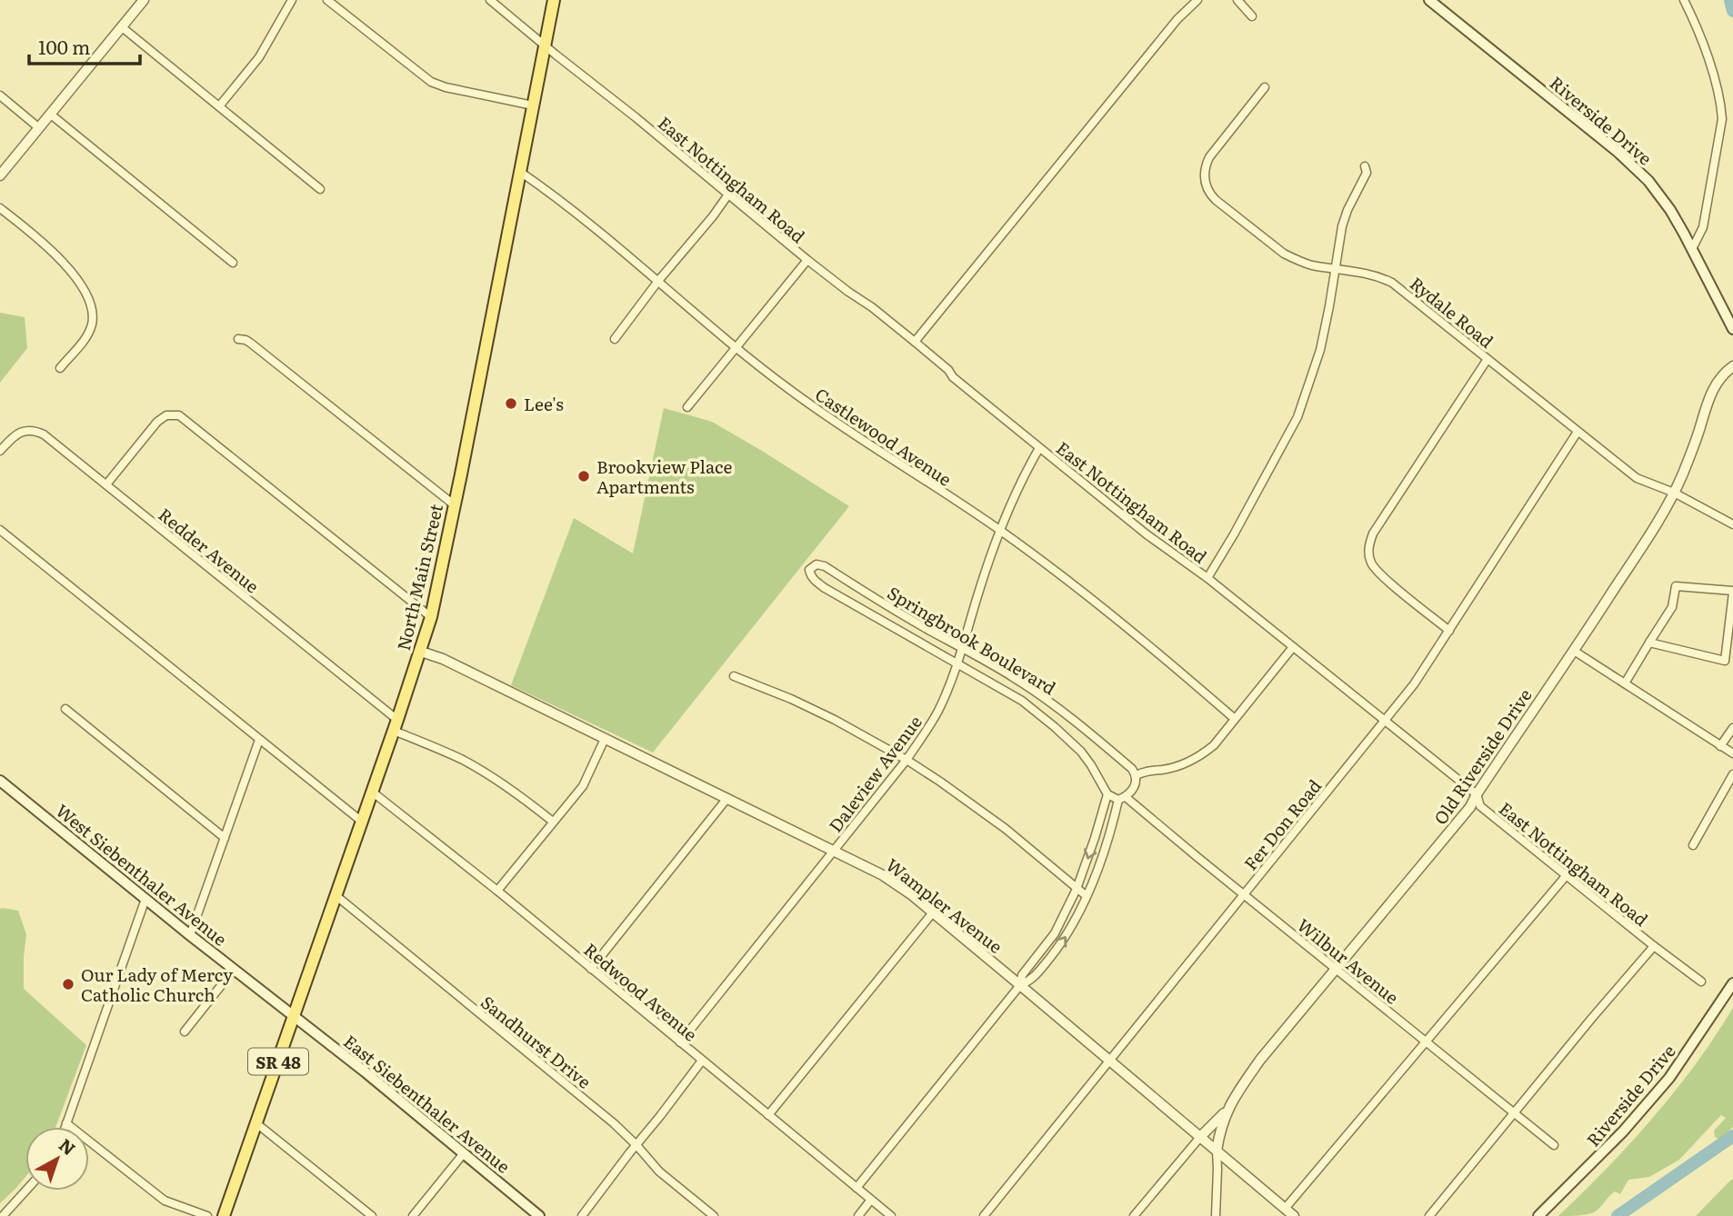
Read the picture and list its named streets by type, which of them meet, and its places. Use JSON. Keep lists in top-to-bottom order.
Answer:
{
  "streets": {
    "main road": [
      "Riverside Drive",
      "North Main Street",
      "West Siebenthaler Avenue",
      "SR 48",
      "East Siebenthaler Avenue"
    ],
    "street": [
      "East Nottingham Road",
      "Rydale Road",
      "Castlewood Avenue",
      "Redder Avenue",
      "Springbrook Boulevard",
      "Old Riverside Drive",
      "Daleview Avenue",
      "Fer Don Road",
      "Wampler Avenue",
      "Wilbur Avenue",
      "Redwood Avenue",
      "Sandhurst Drive"
    ]
  },
  "crossings": [
    ["East Nottingham Road", "North Main Street"],
    ["East Nottingham Road", "Old Riverside Drive"],
    ["East Nottingham Road", "Daleview Avenue"],
    ["East Nottingham Road", "Fer Don Road"],
    ["Rydale Road", "Old Riverside Drive"],
    ["Rydale Road", "Fer Don Road"],
    ["Castlewood Avenue", "North Main Street"],
    ["Castlewood Avenue", "Daleview Avenue"],
    ["Redder Avenue", "North Main Street"],
    ["North Main Street", "West Siebenthaler Avenue"],
    ["North Main Street", "Wampler Avenue"],
    ["North Main Street", "Redwood Avenue"],
    ["North Main Street", "Sandhurst Drive"],
    ["North Main Street", "East Siebenthaler Avenue"],
    ["Springbrook Boulevard", "Daleview Avenue"],
    ["Old Riverside Drive", "Wampler Avenue"],
    ["Old Riverside Drive", "Wilbur Avenue"],
    ["Daleview Avenue", "Wampler Avenue"],
    ["Daleview Avenue", "Redwood Avenue"],
    ["Fer Don Road", "Wampler Avenue"],
    ["Fer Don Road", "Wilbur Avenue"],
    ["West Siebenthaler Avenue", "East Siebenthaler Avenue"]
  ],
  "places": ["Lee's", "Brookview Place Apartments", "Our Lady of Mercy Catholic Church"],
  "scale_bar": "100 m",
  "north": "top right"
}
